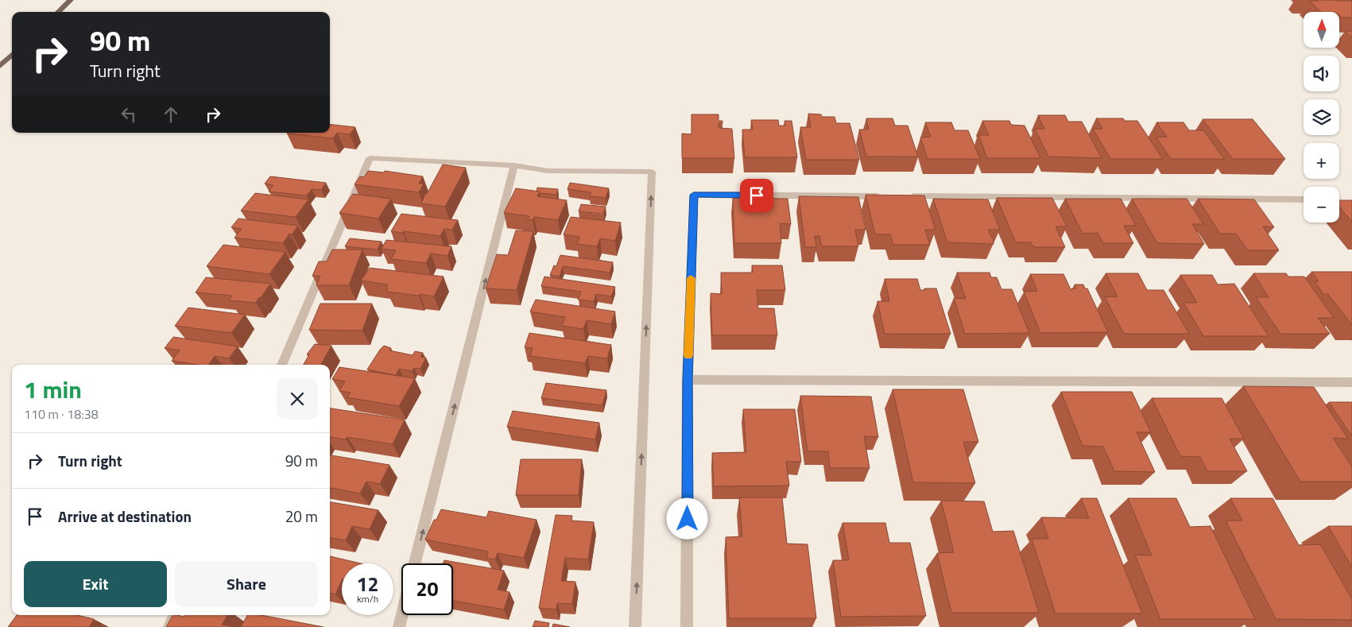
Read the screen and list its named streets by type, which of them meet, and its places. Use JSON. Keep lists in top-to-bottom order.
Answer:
{
  "north": "top",
  "page": {
    "map_buttons": ["+", "−"],
    "turn": ["90 m", "Turn right"],
    "heading": ["1 min", "110 m · 18:38"],
    "list": [
      {
        "name": "Turn right",
        "value": "90 m"
      },
      {
        "name": "Arrive at destination",
        "value": "20 m"
      }
    ],
    "buttons": ["Exit", "Share"],
    "speed": "12 km/h",
    "limit": "20"
  }
}
